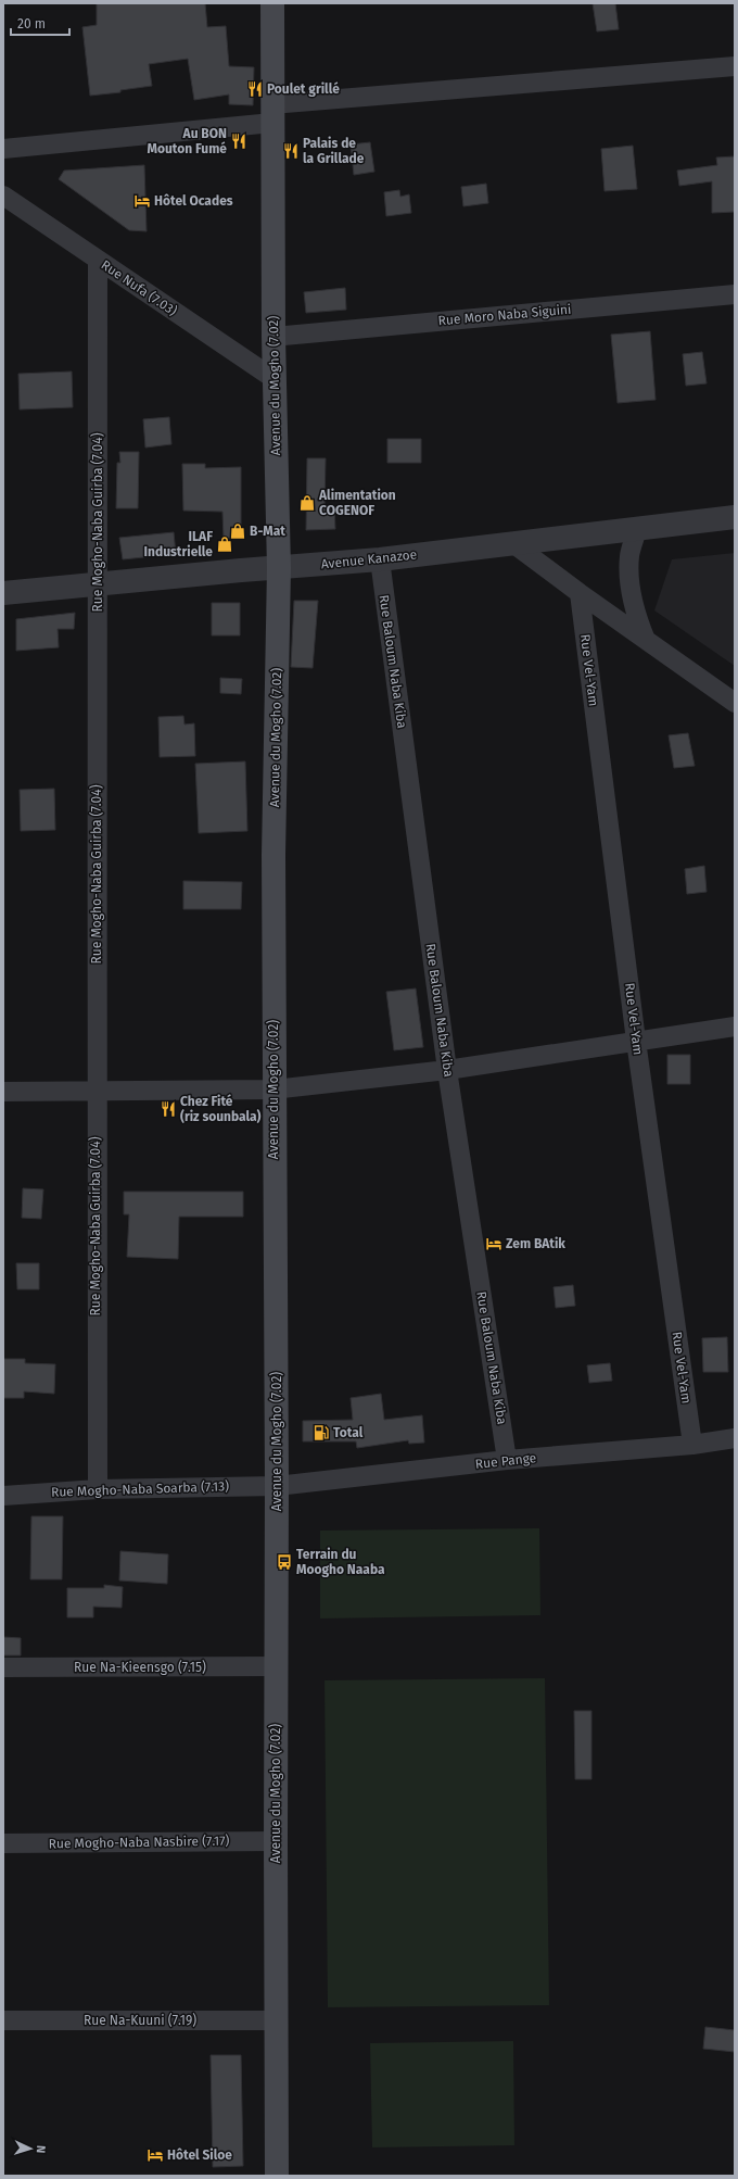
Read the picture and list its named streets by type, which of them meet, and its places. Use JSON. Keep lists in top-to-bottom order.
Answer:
{
  "streets": {
    "main road": ["Avenue du Mogho (7.02)"],
    "street": [
      "Rue Nufa (7.03)",
      "Rue Moro Naba Siguini",
      "Rue Mogho-Naba Guirba (7.04)",
      "Avenue Kanazoe",
      "Rue Baloum Naba Kiba",
      "Rue Vel-Yam",
      "Rue Pange",
      "Rue Mogho-Naba Soarba (7.13)",
      "Rue Na-Kieensgo (7.15)",
      "Rue Mogho-Naba Nasbire (7.17)",
      "Rue Na-Kuuni (7.19)"
    ]
  },
  "crossings": [
    ["Rue Nufa (7.03)", "Avenue du Mogho (7.02)"],
    ["Rue Nufa (7.03)", "Rue Mogho-Naba Guirba (7.04)"],
    ["Rue Moro Naba Siguini", "Avenue du Mogho (7.02)"],
    ["Avenue du Mogho (7.02)", "Avenue Kanazoe"],
    ["Avenue du Mogho (7.02)", "Rue Pange"],
    ["Avenue du Mogho (7.02)", "Rue Mogho-Naba Soarba (7.13)"],
    ["Avenue du Mogho (7.02)", "Rue Na-Kieensgo (7.15)"],
    ["Avenue du Mogho (7.02)", "Rue Mogho-Naba Nasbire (7.17)"],
    ["Avenue du Mogho (7.02)", "Rue Na-Kuuni (7.19)"],
    ["Rue Mogho-Naba Guirba (7.04)", "Avenue Kanazoe"],
    ["Rue Mogho-Naba Guirba (7.04)", "Rue Mogho-Naba Soarba (7.13)"],
    ["Avenue Kanazoe", "Rue Baloum Naba Kiba"],
    ["Rue Baloum Naba Kiba", "Rue Pange"],
    ["Rue Vel-Yam", "Rue Pange"],
    ["Rue Pange", "Rue Mogho-Naba Soarba (7.13)"]
  ],
  "places": {
    "restaurant": [
      "Poulet grillé",
      "Au BON Mouton Fumé",
      "Palais de la Grillade",
      "Chez Fité (riz sounbala)"
    ],
    "hotel": ["Hôtel Ocades", "Zem BAtik", "Hôtel Siloe"],
    "shop": ["Alimentation COGENOF", "B-Mat", "ILAF Industrielle"],
    "fuel station": ["Total"],
    "bus stop": ["Terrain du Moogho Naaba"]
  },
  "scale_bar": "20 m",
  "north": "right"
}
